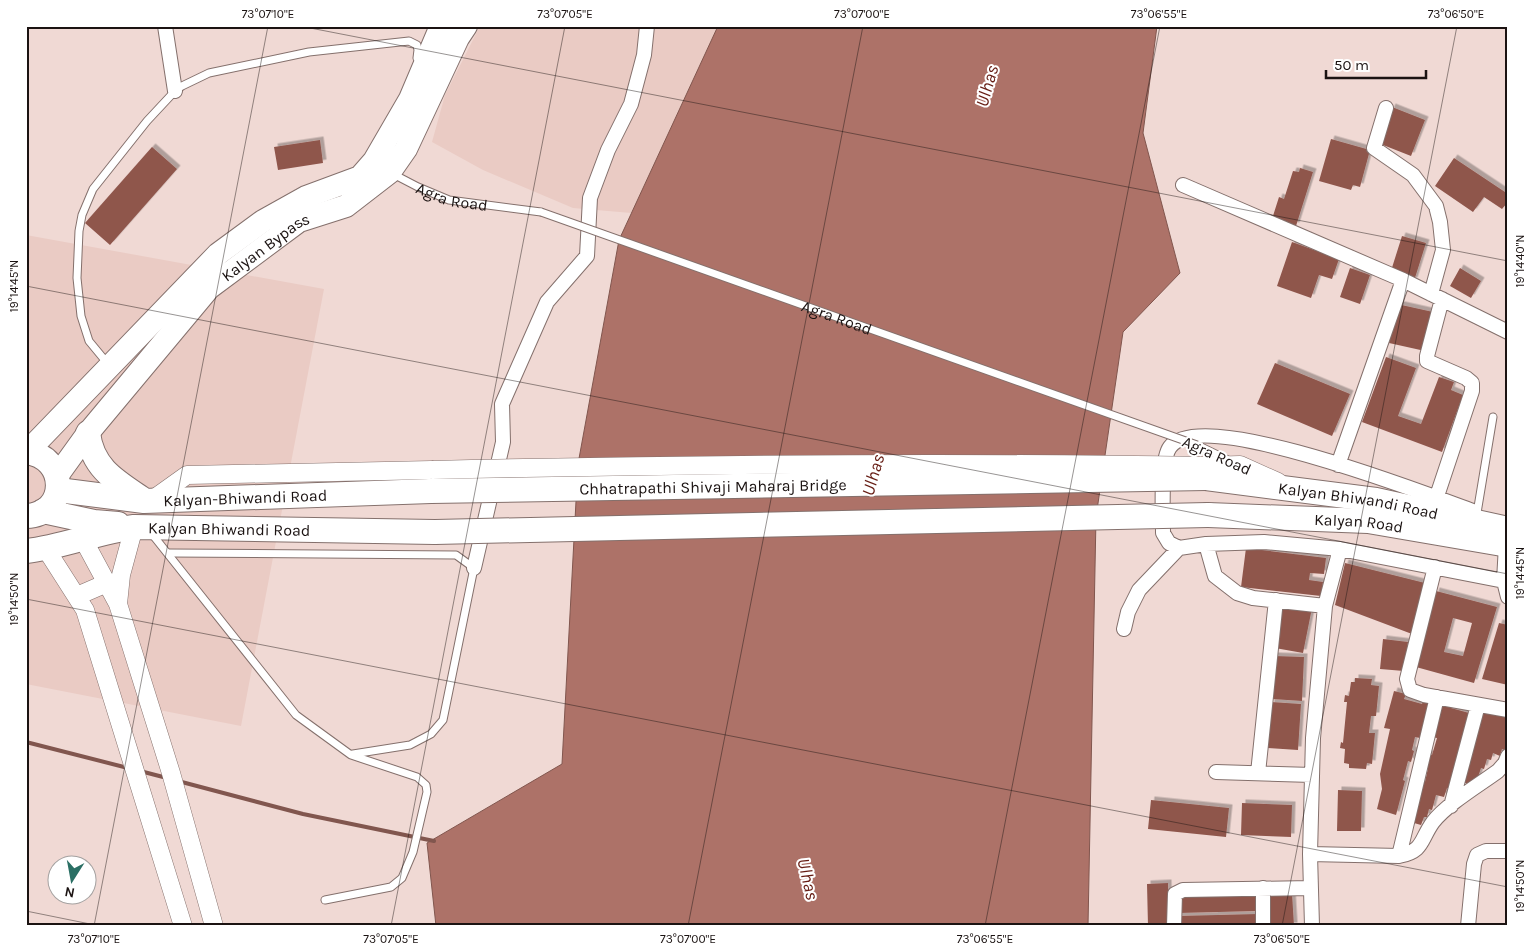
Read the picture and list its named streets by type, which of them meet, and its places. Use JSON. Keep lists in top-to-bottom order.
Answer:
{
  "streets": {
    "highway": [
      "Chhatrapathi Shivaji Maharaj Bridge",
      "Kalyan-Bhiwandi Road",
      "Kalyan Bhiwandi Road",
      "Kalyan Road"
    ],
    "main road": ["Kalyan Bypass"],
    "street": ["Agra Road"]
  },
  "crossings": [
    ["Agra Road", "Kalyan Bypass"],
    ["Agra Road", "Kalyan Bhiwandi Road"],
    ["Kalyan Bypass", "Kalyan-Bhiwandi Road"],
    ["Chhatrapathi Shivaji Maharaj Bridge", "Kalyan-Bhiwandi Road"],
    ["Chhatrapathi Shivaji Maharaj Bridge", "Kalyan Bhiwandi Road"],
    ["Kalyan Bhiwandi Road", "Kalyan Road"]
  ],
  "water": ["Ulhas"],
  "scale_bar": "50 m",
  "north": "bottom",
  "coordinates": [
    "73°07'10\"E",
    "73°07'05\"E",
    "73°07'00\"E",
    "73°06'55\"E",
    "73°06'50\"E",
    "19°14'40\"N",
    "19°14'45\"N",
    "19°14'50\"N"
  ]
}
